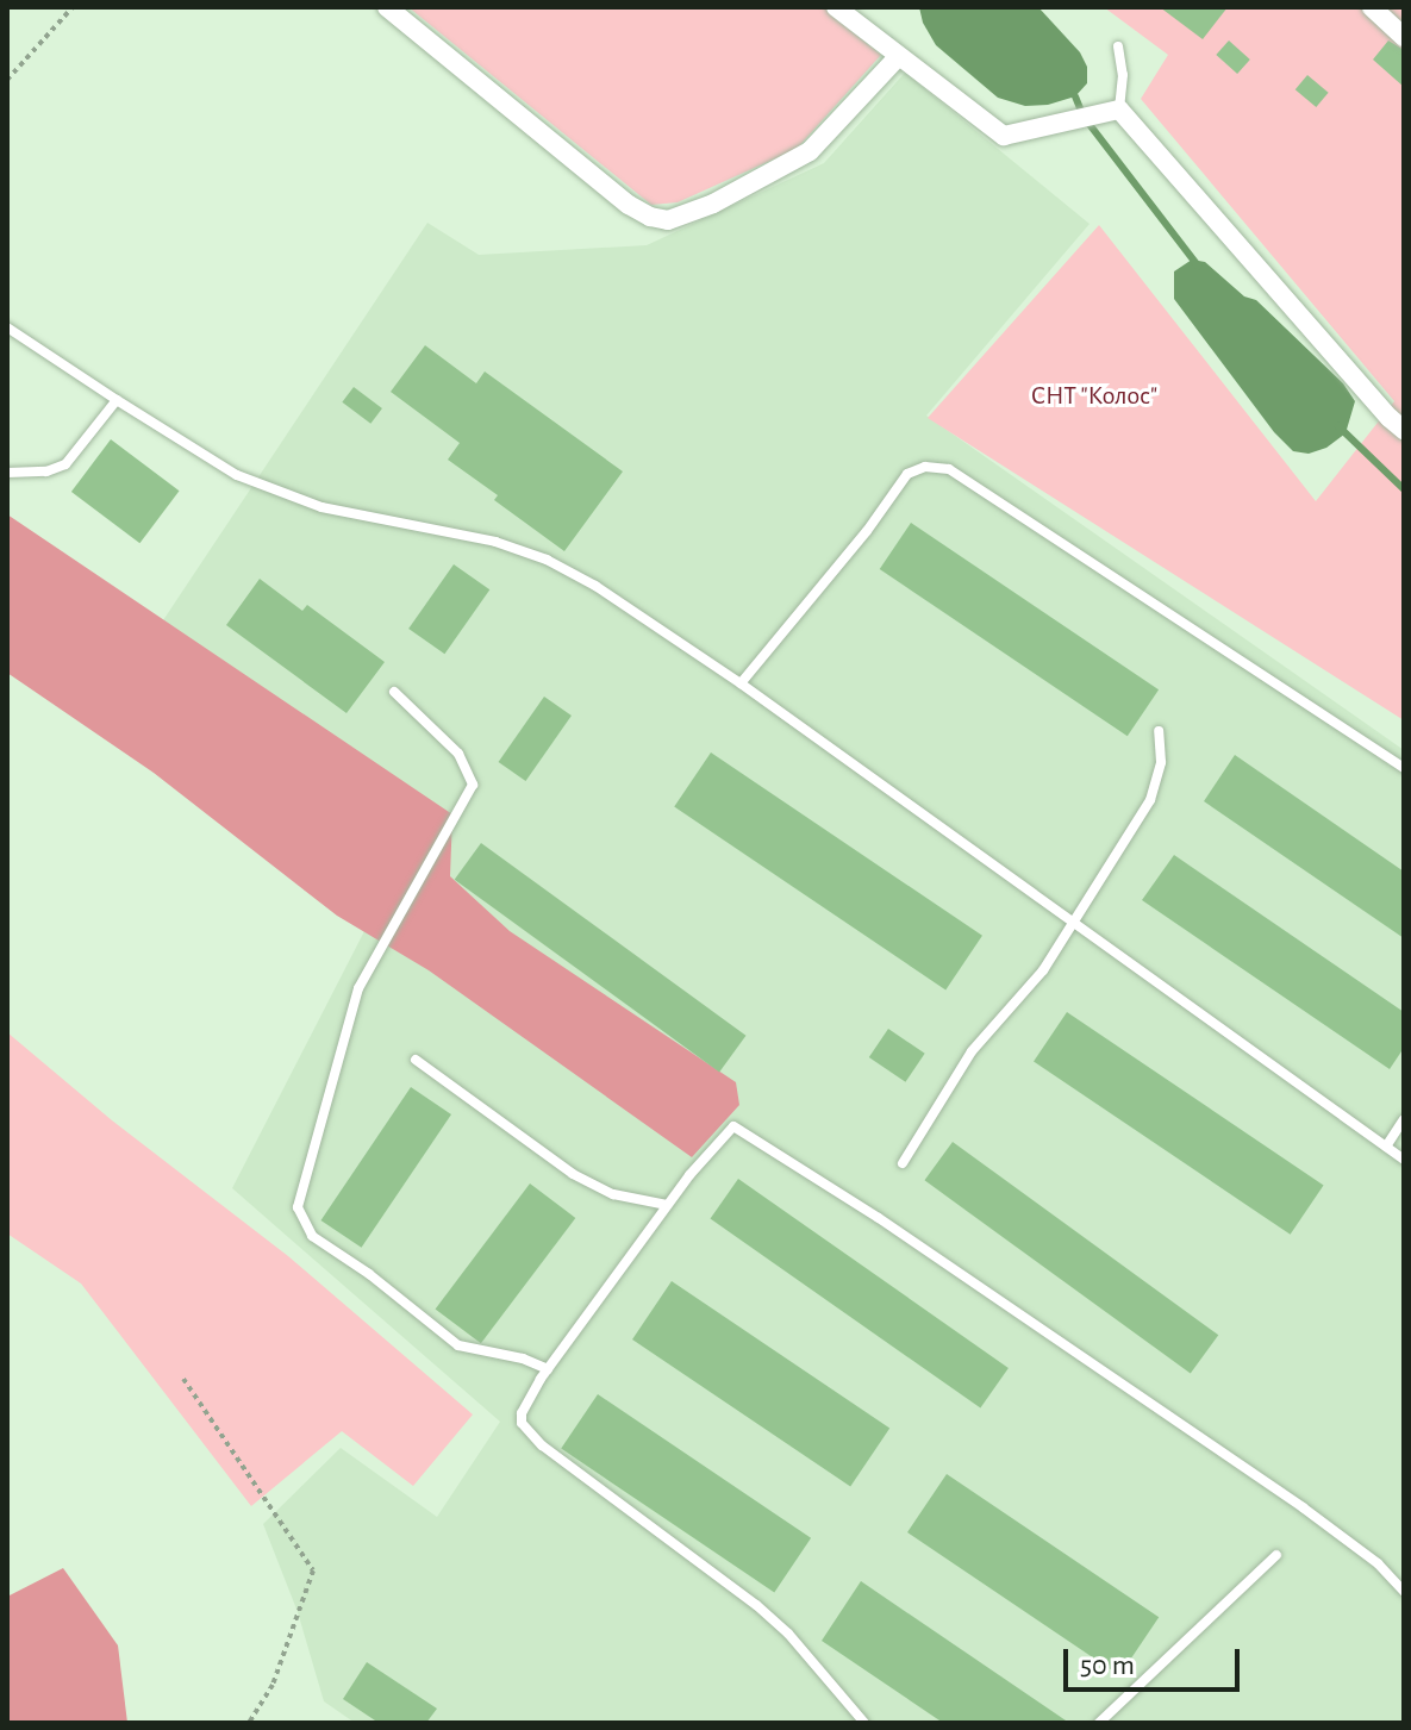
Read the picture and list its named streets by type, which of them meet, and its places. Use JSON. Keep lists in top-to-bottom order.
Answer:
{
  "parks": ["СНТ \"Колос\""],
  "scale_bar": "50 m"
}
